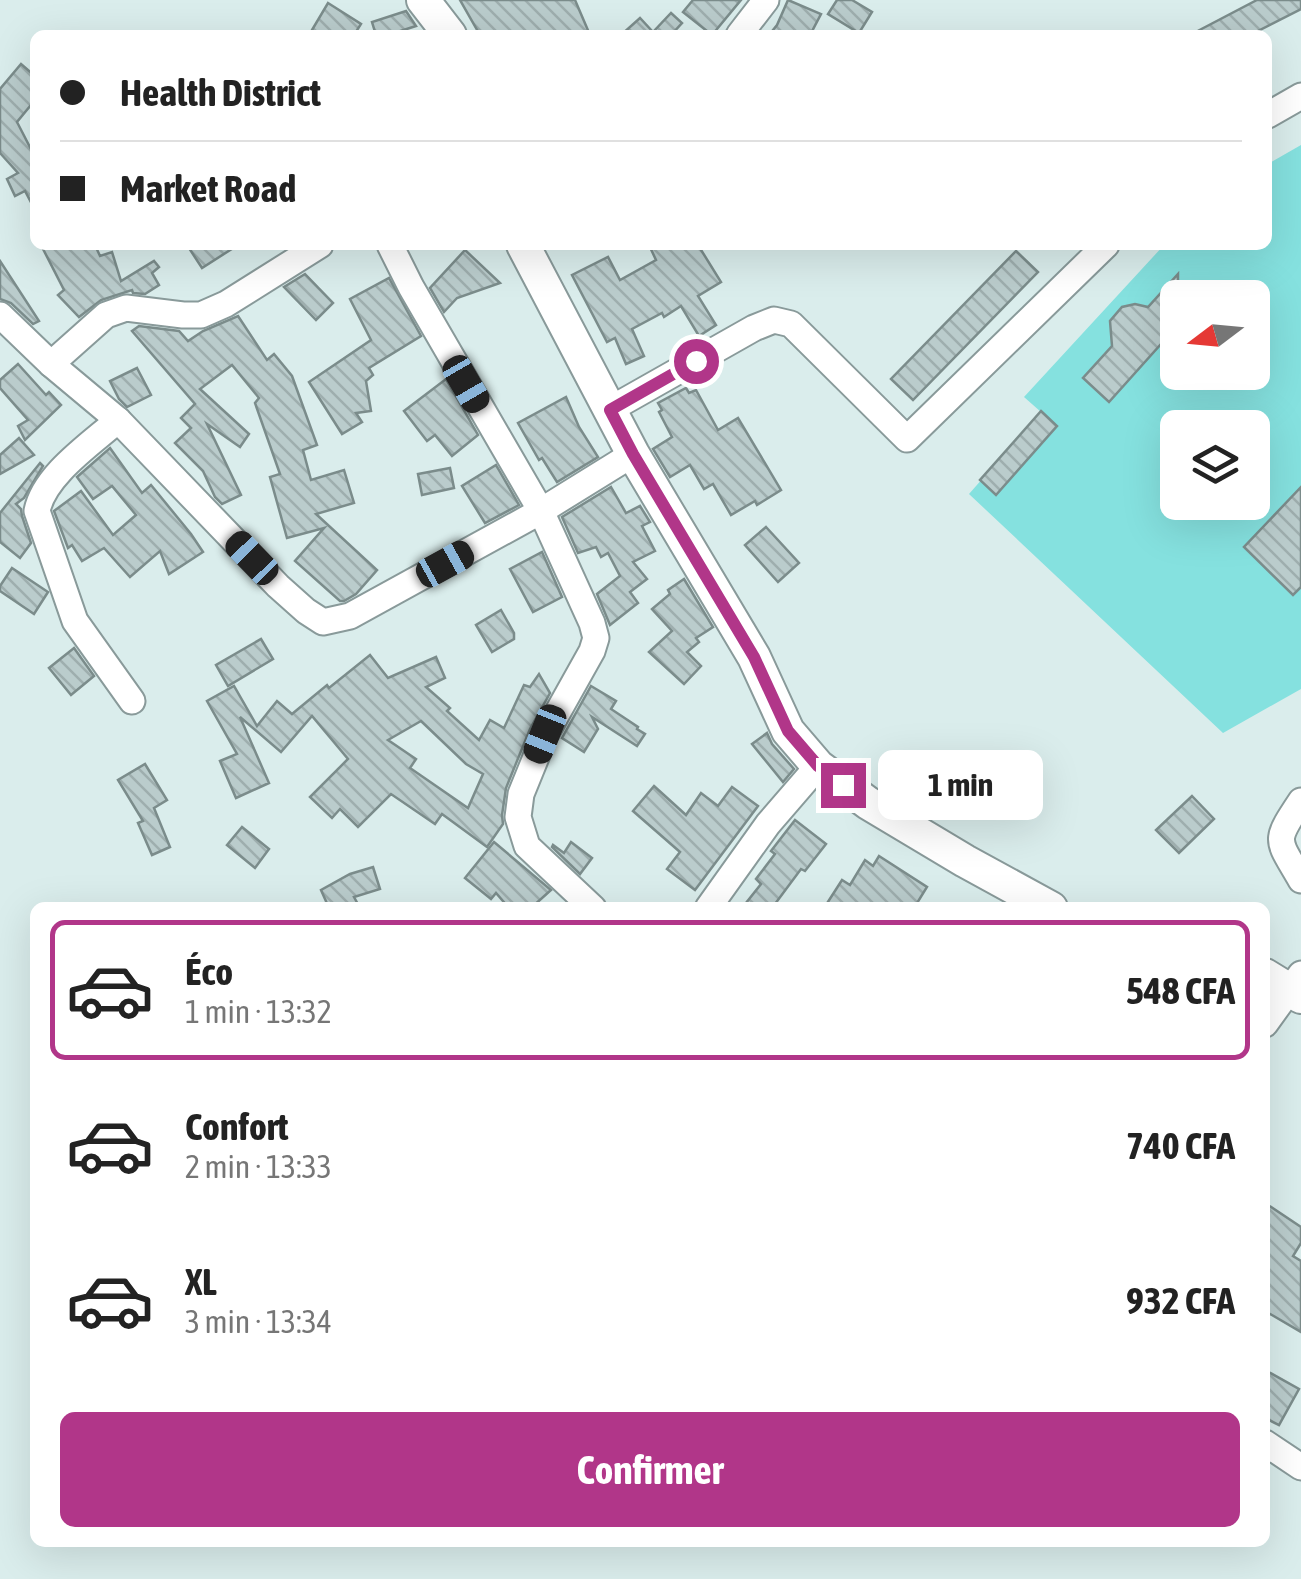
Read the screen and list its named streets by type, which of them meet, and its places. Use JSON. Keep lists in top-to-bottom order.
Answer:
{
  "north": "left",
  "page": {
    "banner": ["Health District", "Market Road"],
    "bubble": "1 min",
    "list": [
      {
        "name": "Éco",
        "note": "1 min · 13:32",
        "value": "548 CFA"
      },
      {
        "name": "Confort",
        "note": "2 min · 13:33",
        "value": "740 CFA"
      },
      {
        "name": "XL",
        "note": "3 min · 13:34",
        "value": "932 CFA"
      }
    ],
    "buttons": "Confirmer"
  }
}
